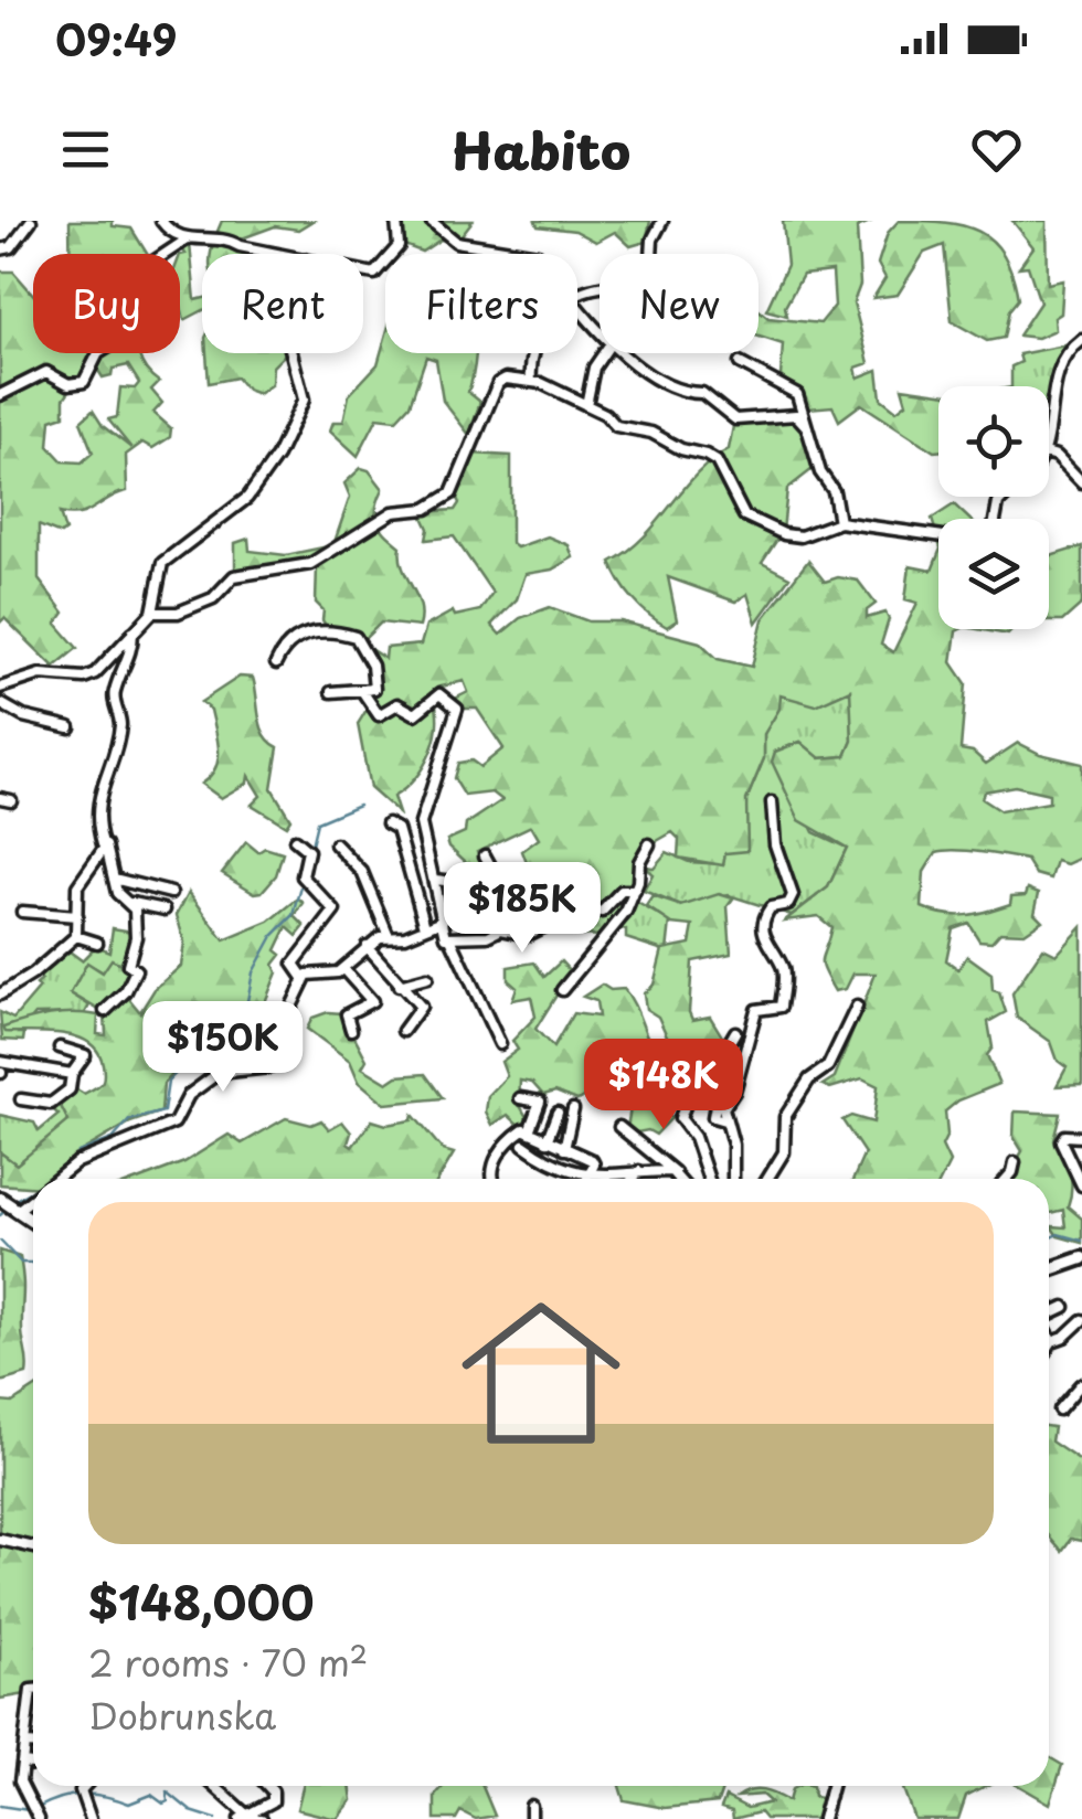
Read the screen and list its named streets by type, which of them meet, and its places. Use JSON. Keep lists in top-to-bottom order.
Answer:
{
  "page": {
    "status": "09:49",
    "header": "Habito",
    "chip": [
      "Buy",
      "Rent",
      "Filters",
      "New"
    ],
    "price": ["$185K", "$150K", "$148K"],
    "list": [
      {
        "name": "$148,000",
        "note": "2 rooms · 70 m² · Dobrunska"
      }
    ]
  }
}
